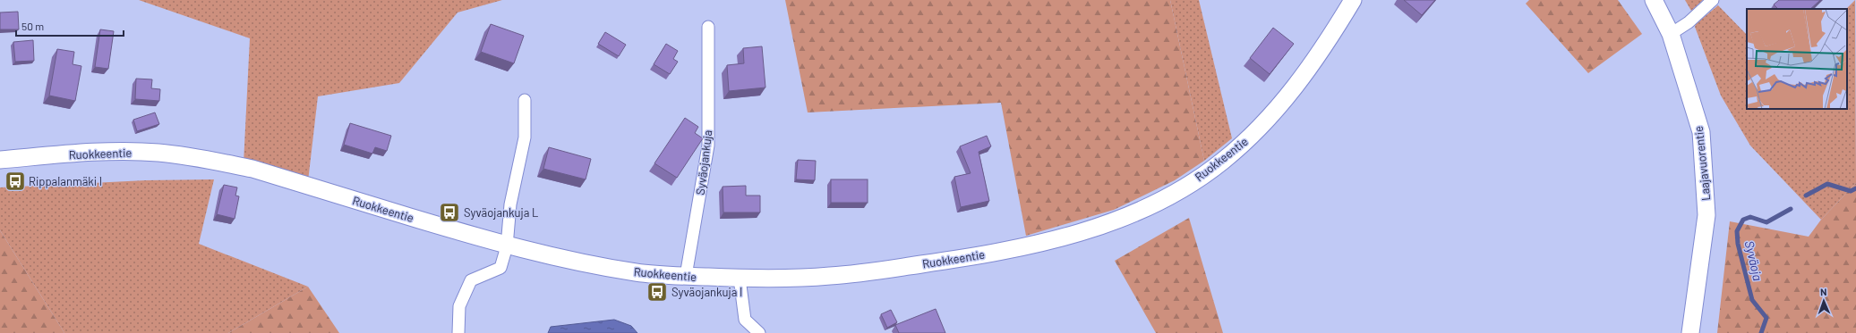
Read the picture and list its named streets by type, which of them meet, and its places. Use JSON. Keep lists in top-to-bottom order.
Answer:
{
  "streets": {
    "street": ["Ruokkeentie", "Syväojankuja", "Laajavuorentie"]
  },
  "crossings": [
    ["Ruokkeentie", "Syväojankuja"]
  ],
  "water": ["Syväoja"],
  "places": {
    "bus stop": ["Rippalanmäki I", "Syväojankuja L", "Syväojankuja I"]
  },
  "scale_bar": "50 m",
  "north": "top"
}
